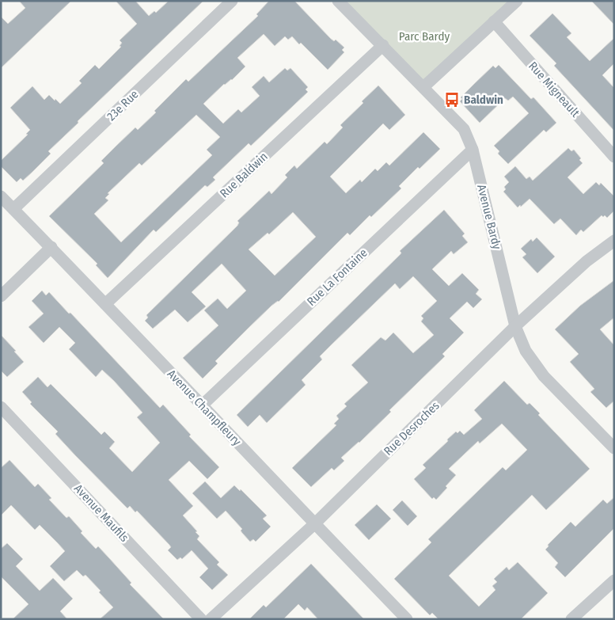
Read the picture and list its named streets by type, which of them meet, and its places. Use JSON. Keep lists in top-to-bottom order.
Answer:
{
  "streets": {
    "street": [
      "Rue Migneault",
      "23e Rue",
      "Rue Baldwin",
      "Avenue Bardy",
      "Rue La Fontaine",
      "Avenue Champfleury",
      "Rue Desroches",
      "Avenue Maufils"
    ]
  },
  "crossings": [
    ["23e Rue", "Avenue Champfleury"],
    ["Rue Baldwin", "Avenue Bardy"],
    ["Rue Baldwin", "Avenue Champfleury"],
    ["Avenue Bardy", "Rue La Fontaine"],
    ["Avenue Bardy", "Rue Desroches"],
    ["Rue La Fontaine", "Avenue Champfleury"],
    ["Avenue Champfleury", "Rue Desroches"]
  ],
  "parks": ["Parc Bardy"],
  "places": {
    "bus stop": ["Baldwin"]
  }
}
